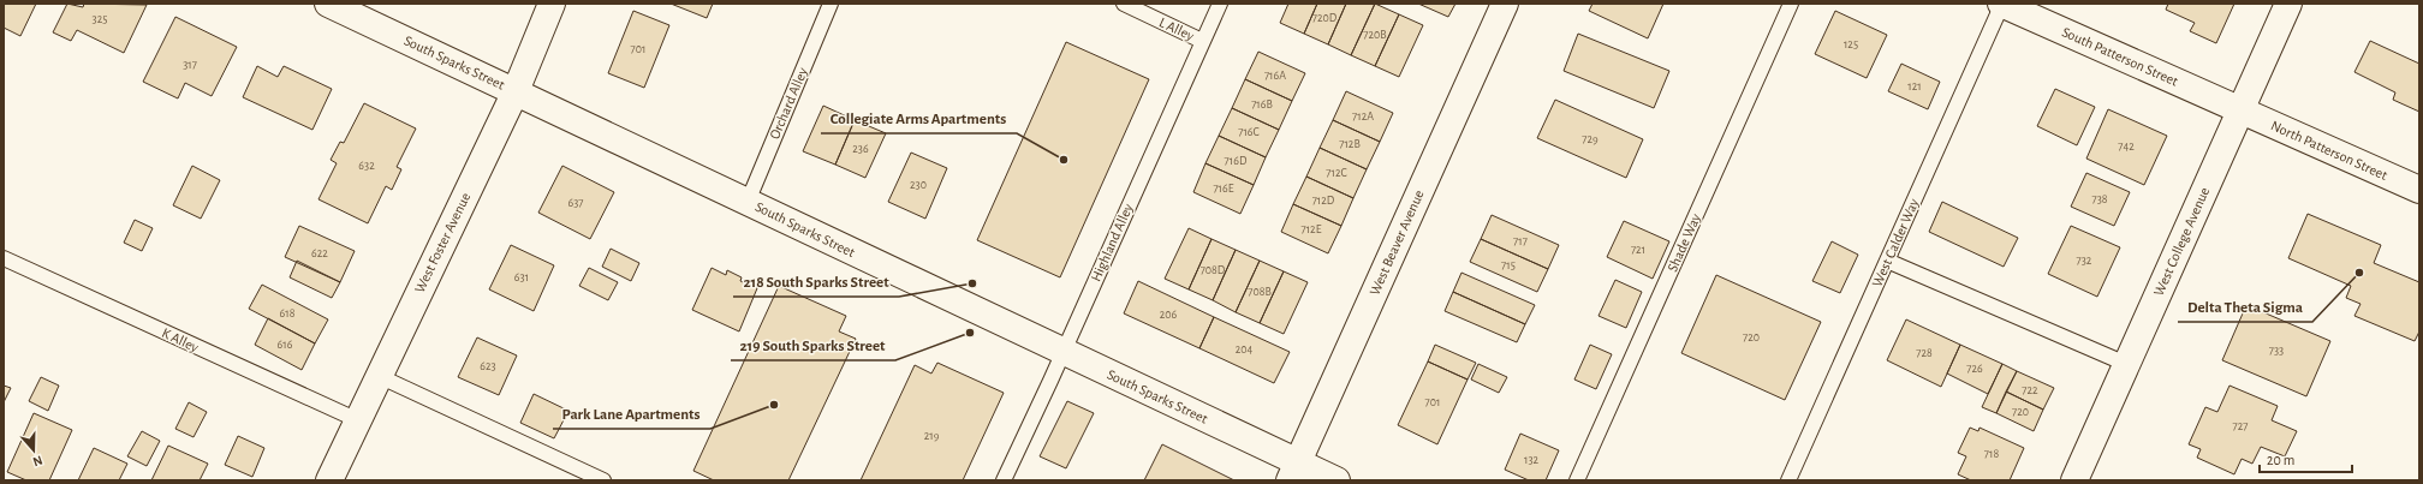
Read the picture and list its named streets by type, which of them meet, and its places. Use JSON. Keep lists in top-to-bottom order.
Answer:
{
  "streets": {
    "street": [
      "South Patterson Street",
      "South Sparks Street",
      "North Patterson Street",
      "West College Avenue",
      "West Foster Avenue",
      "West Beaver Avenue"
    ],
    "lane": [
      "L Alley",
      "Orchard Alley",
      "Highland Alley",
      "Shade Way",
      "West Calder Way",
      "K Alley"
    ]
  },
  "crossings": [
    ["L Alley", "Highland Alley"],
    ["South Patterson Street", "North Patterson Street"],
    ["South Patterson Street", "West College Avenue"],
    ["South Patterson Street", "West Calder Way"],
    ["South Sparks Street", "Orchard Alley"],
    ["South Sparks Street", "West Foster Avenue"],
    ["South Sparks Street", "Highland Alley"],
    ["South Sparks Street", "West Beaver Avenue"],
    ["North Patterson Street", "West College Avenue"],
    ["West Foster Avenue", "K Alley"]
  ],
  "places": [
    "Collegiate Arms Apartments",
    "Delta Theta Sigma",
    "218 South Sparks Street",
    "219 South Sparks Street",
    "Park Lane Apartments"
  ],
  "house_numbers": [
    "720D",
    "325",
    "720B",
    "125",
    "701",
    "317",
    "716A",
    "121",
    "716B",
    "712A",
    "716C",
    "729",
    "712B",
    "742",
    "236",
    "716D",
    "632",
    "712C",
    "230",
    "716E",
    "738",
    "712D",
    "637",
    "712E",
    "717",
    "721",
    "622",
    "732",
    "715",
    "708D",
    "631",
    "708B",
    "618",
    "206",
    "720",
    "616",
    "204",
    "733",
    "728",
    "623",
    "726",
    "722",
    "701",
    "720",
    "727",
    "219",
    "718",
    "132"
  ],
  "scale_bar": "20 m",
  "north": "bottom"
}
